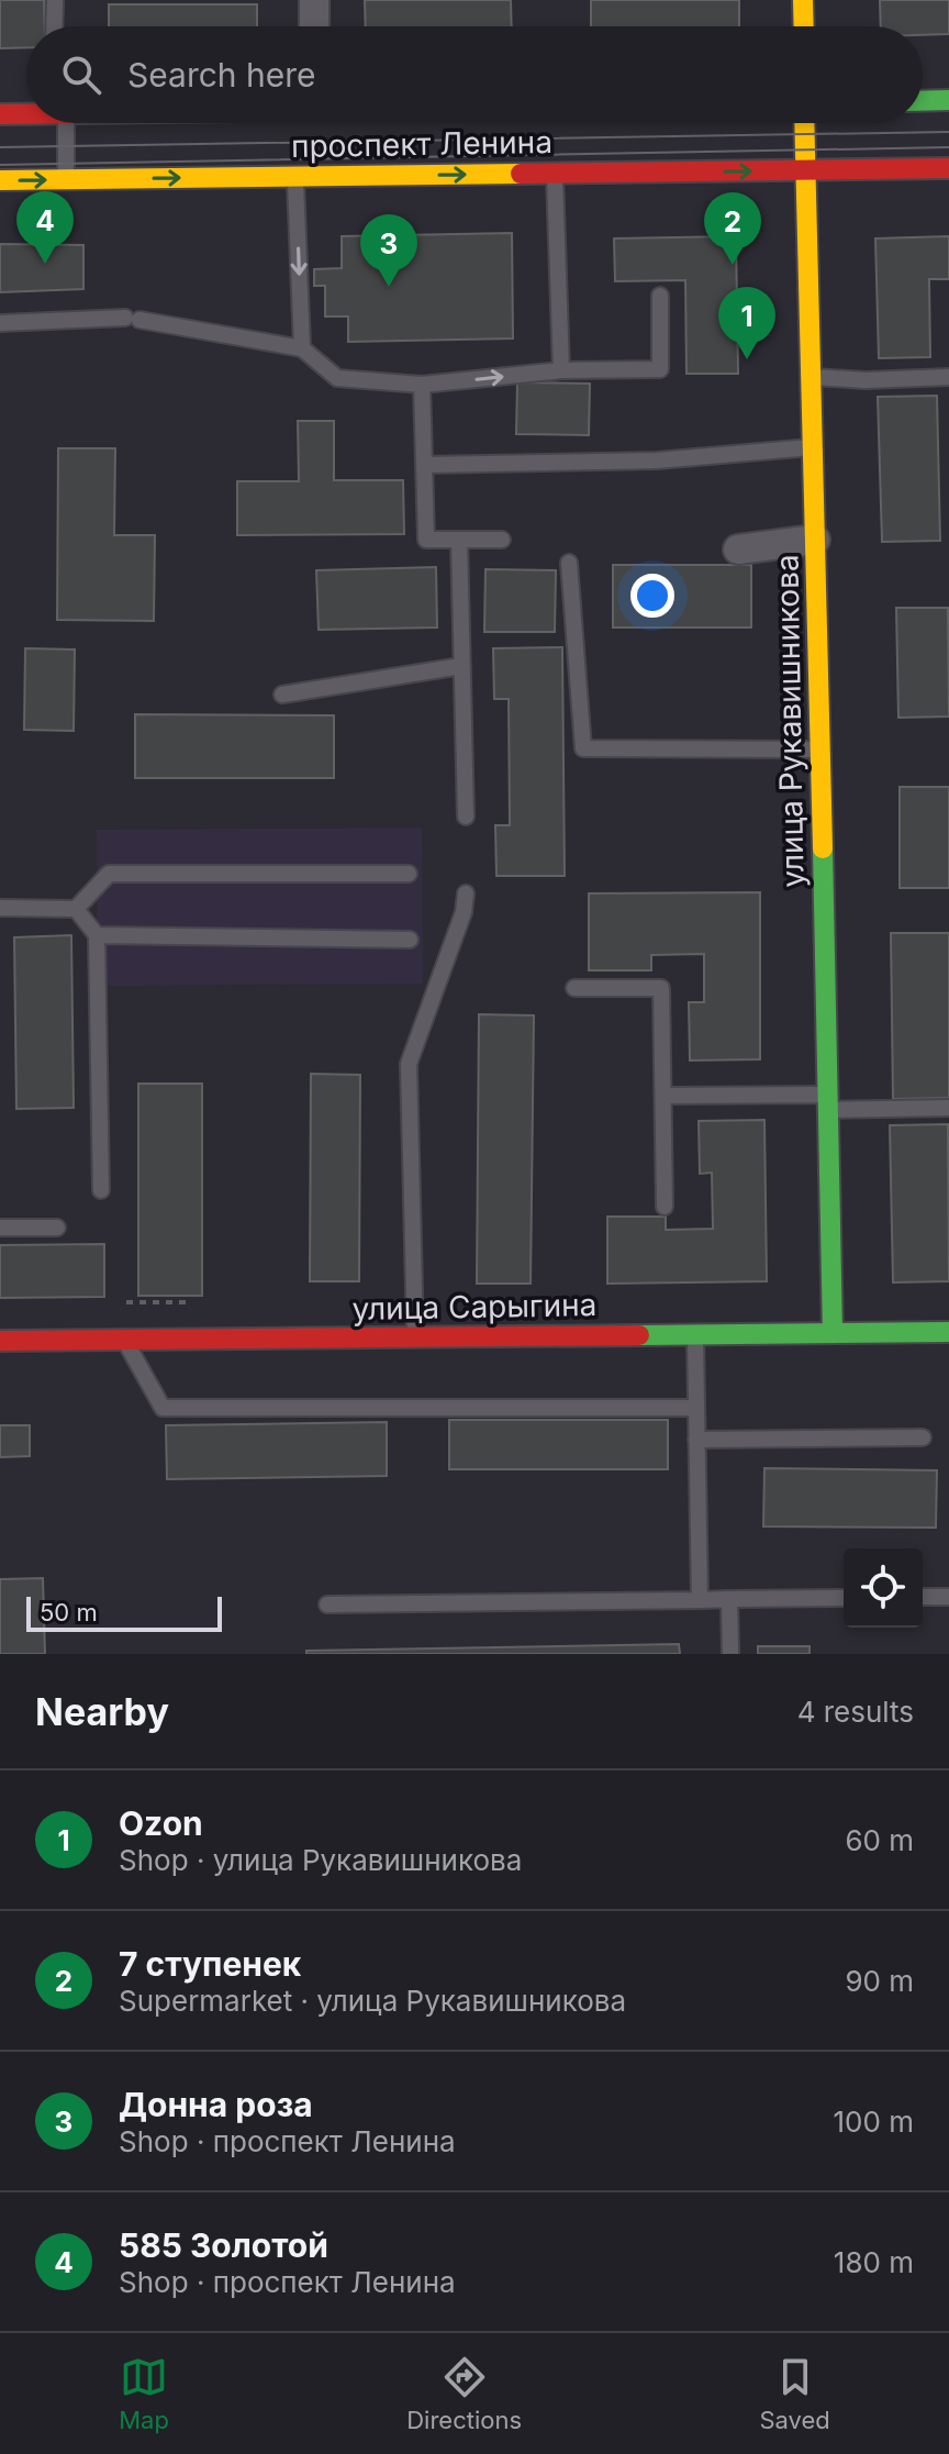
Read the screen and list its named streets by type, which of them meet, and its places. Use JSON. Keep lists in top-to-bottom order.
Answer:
{
  "streets": {
    "street": ["проспект Ленина", "улица Рукавишникова", "улица Сарыгина"]
  },
  "crossings": [
    ["проспект Ленина", "улица Рукавишникова"],
    ["улица Рукавишникова", "улица Сарыгина"]
  ],
  "one_way": ["проспект Ленина"],
  "scale_bar": "50 m",
  "page": {
    "search": "Search here",
    "pins": [
      "4",
      "2",
      "3",
      "1"
    ],
    "scale": "50 m",
    "heading": ["Nearby", "4 results"],
    "list": [
      {
        "mark": "1",
        "name": "Ozon",
        "note": "Shop · улица Рукавишникова",
        "value": "60 m"
      },
      {
        "mark": "2",
        "name": "7 ступенек",
        "note": "Supermarket · улица Рукавишникова",
        "value": "90 m"
      },
      {
        "mark": "3",
        "name": "Донна роза",
        "note": "Shop · проспект Ленина",
        "value": "100 m"
      },
      {
        "mark": "4",
        "name": "585 Золотой",
        "note": "Shop · проспект Ленина",
        "value": "180 m"
      }
    ],
    "nav": ["Map", "Directions", "Saved"]
  }
}
